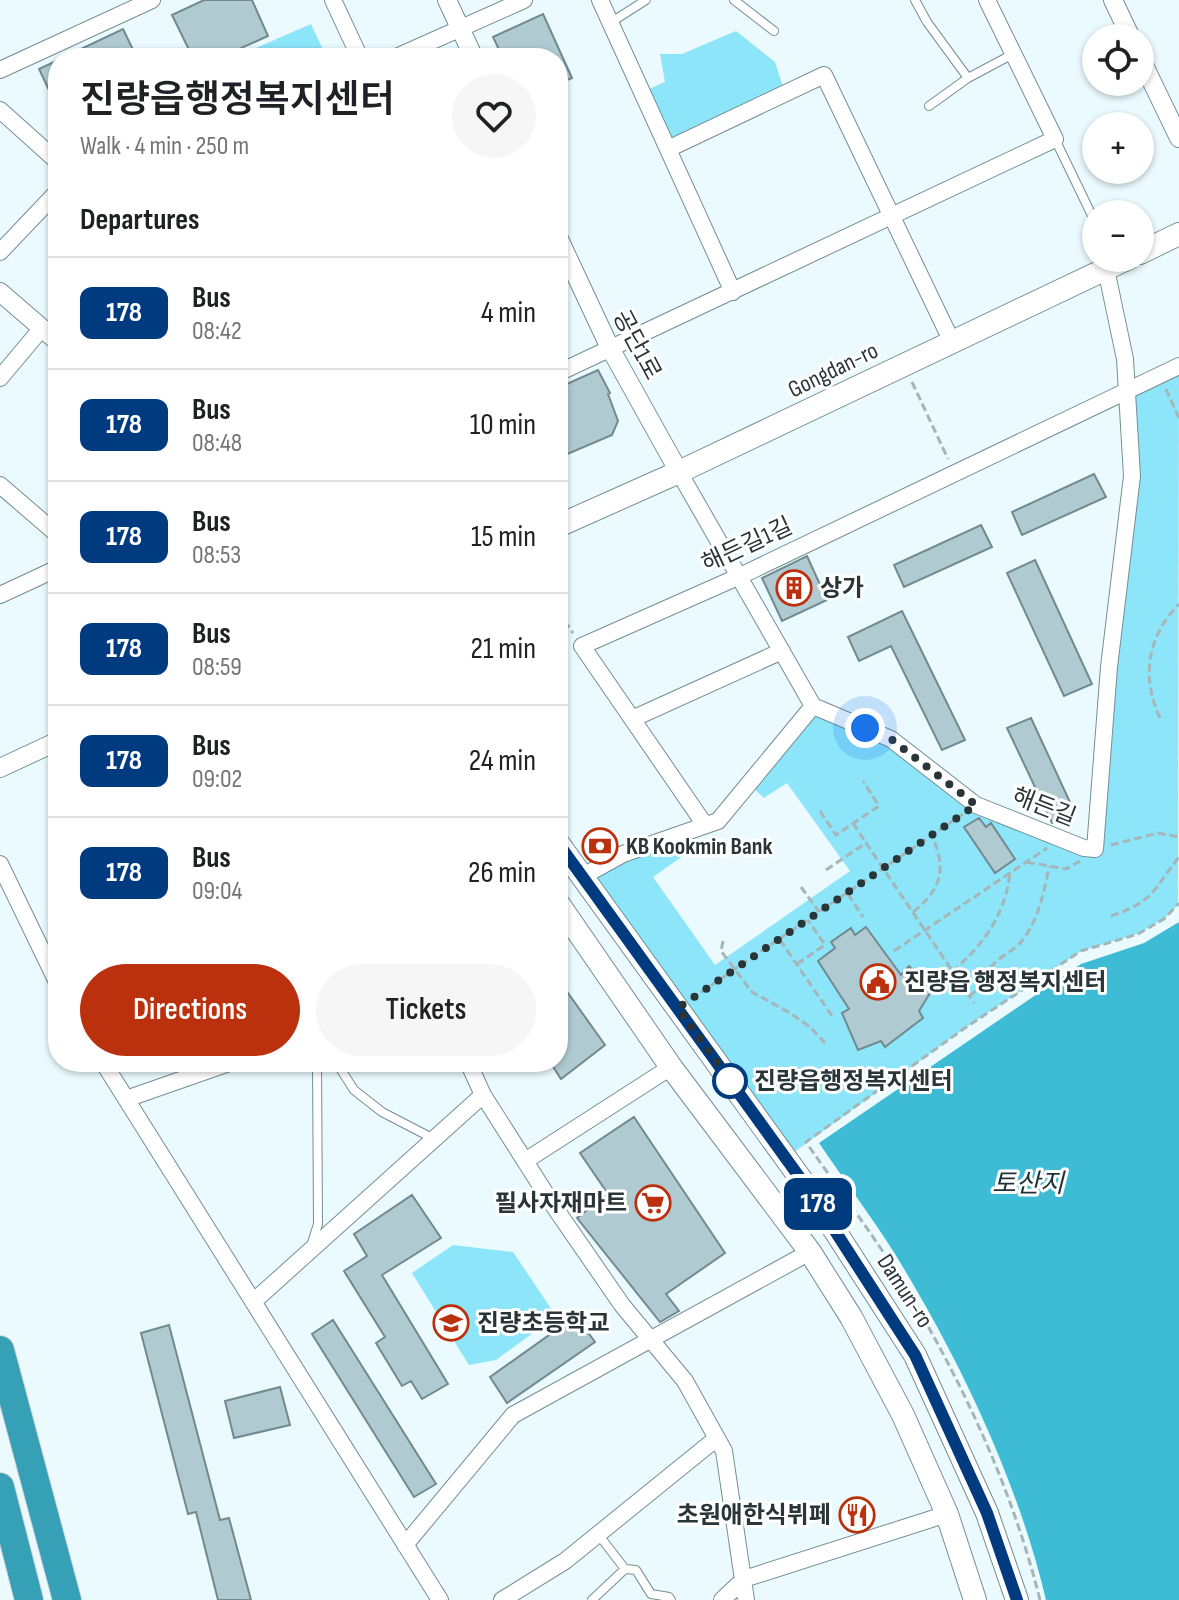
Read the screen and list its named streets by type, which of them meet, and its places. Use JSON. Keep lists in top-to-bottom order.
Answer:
{
  "streets": {
    "main road": ["Gongdan-ro", "Damun-ro"],
    "street": ["공단1로", "해든길1길", "해든길"]
  },
  "crossings": [
    ["공단1로", "Gongdan-ro"],
    ["해든길1길", "해든길"]
  ],
  "water": ["토산지"],
  "places": {
    "building": ["상가"],
    "bank": ["KB Kookmin Bank"],
    "public building": ["진량읍 행정복지센터"],
    "other": ["진량읍행정복지센터"],
    "supermarket": ["필사자재마트"],
    "school or university": ["진량초등학교"],
    "restaurant": ["초원애한식뷔페"]
  },
  "lines": ["bus line 178"],
  "page": {
    "on_map": "178",
    "map_buttons": ["+", "−"],
    "heading": [
      ["진량읍행정복지센터", "Walk · 4 min · 250 m"],
      "Departures"
    ],
    "list": [
      {
        "mark": "178",
        "name": "Bus",
        "note": "08:42",
        "value": "4 min"
      },
      {
        "mark": "178",
        "name": "Bus",
        "note": "08:48",
        "value": "10 min"
      },
      {
        "mark": "178",
        "name": "Bus",
        "note": "08:53",
        "value": "15 min"
      },
      {
        "mark": "178",
        "name": "Bus",
        "note": "08:59",
        "value": "21 min"
      },
      {
        "mark": "178",
        "name": "Bus",
        "note": "09:02",
        "value": "24 min"
      },
      {
        "mark": "178",
        "name": "Bus",
        "note": "09:04",
        "value": "26 min"
      }
    ],
    "buttons": ["Directions", "Tickets"]
  }
}
